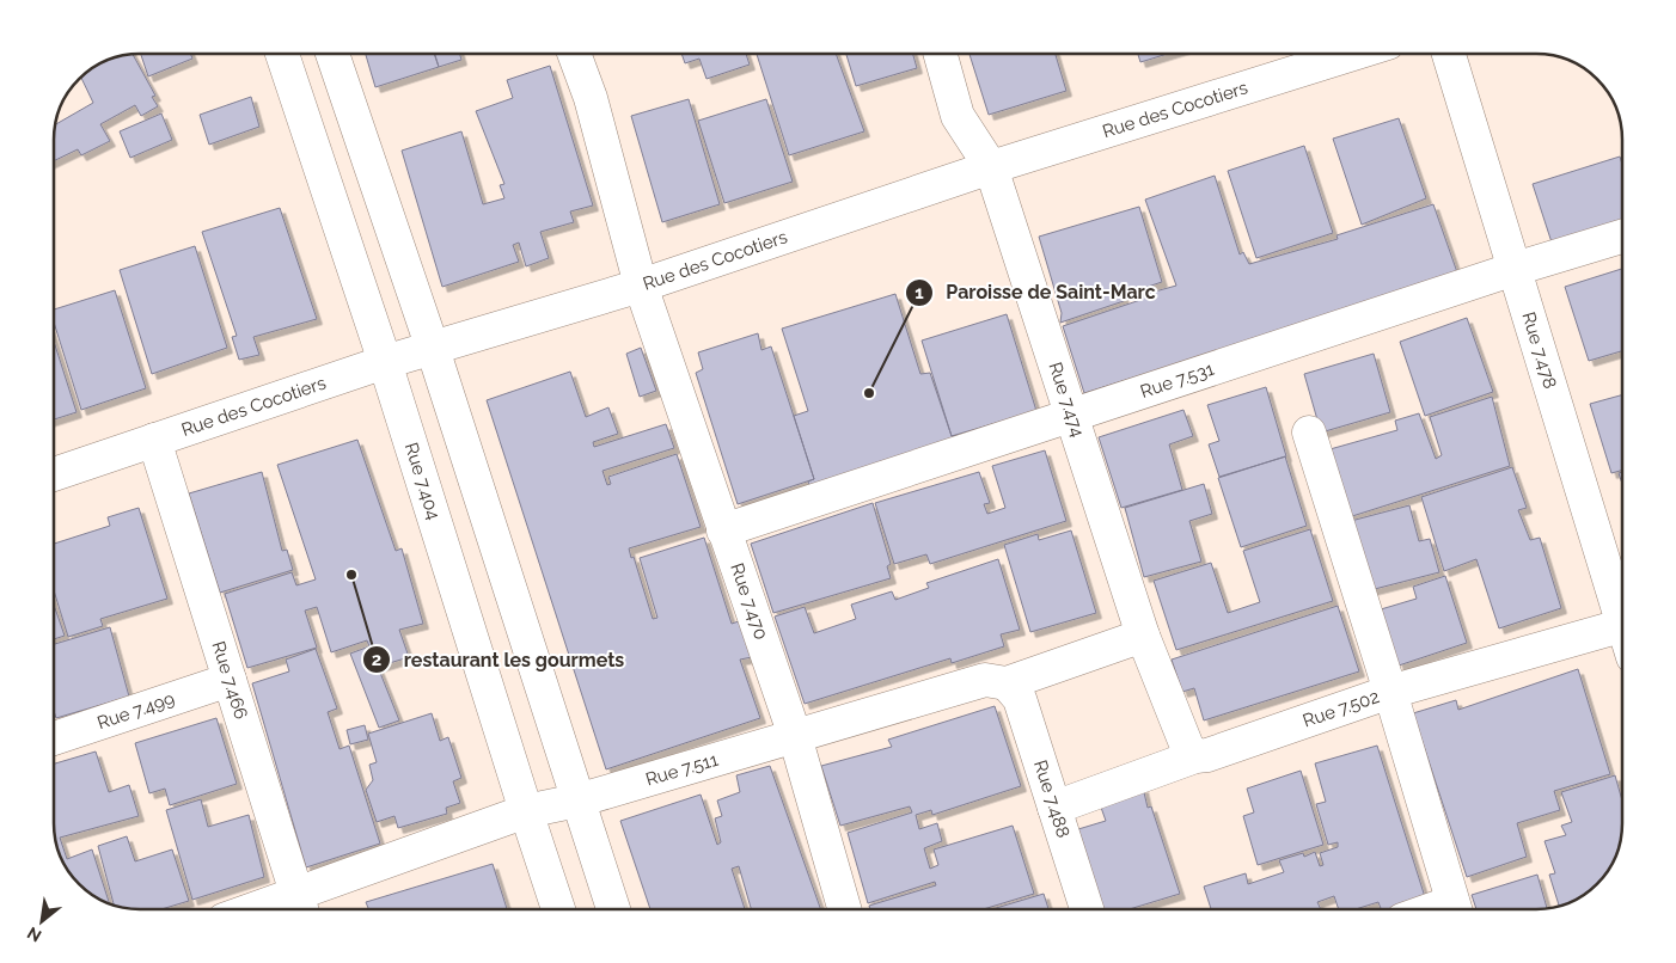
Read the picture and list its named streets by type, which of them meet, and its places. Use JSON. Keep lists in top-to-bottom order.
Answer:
{
  "streets": {
    "street": [
      "Rue des Cocotiers",
      "Rue 7.478",
      "Rue 7.531",
      "Rue 7.474",
      "Rue 7.404",
      "Rue 7.470",
      "Rue 7.466",
      "Rue 7.502",
      "Rue 7.499",
      "Rue 7.511",
      "Rue 7.488"
    ]
  },
  "crossings": [
    ["Rue des Cocotiers", "Rue 7.474"],
    ["Rue des Cocotiers", "Rue 7.404"],
    ["Rue des Cocotiers", "Rue 7.470"],
    ["Rue des Cocotiers", "Rue 7.466"],
    ["Rue 7.478", "Rue 7.531"],
    ["Rue 7.531", "Rue 7.474"],
    ["Rue 7.531", "Rue 7.470"],
    ["Rue 7.474", "Rue 7.502"],
    ["Rue 7.474", "Rue 7.511"],
    ["Rue 7.404", "Rue 7.511"],
    ["Rue 7.470", "Rue 7.511"],
    ["Rue 7.466", "Rue 7.499"],
    ["Rue 7.466", "Rue 7.511"],
    ["Rue 7.502", "Rue 7.488"],
    ["Rue 7.511", "Rue 7.488"]
  ],
  "places": ["Paroisse de Saint-Marc", "restaurant les gourmets"],
  "north": "bottom left"
}
